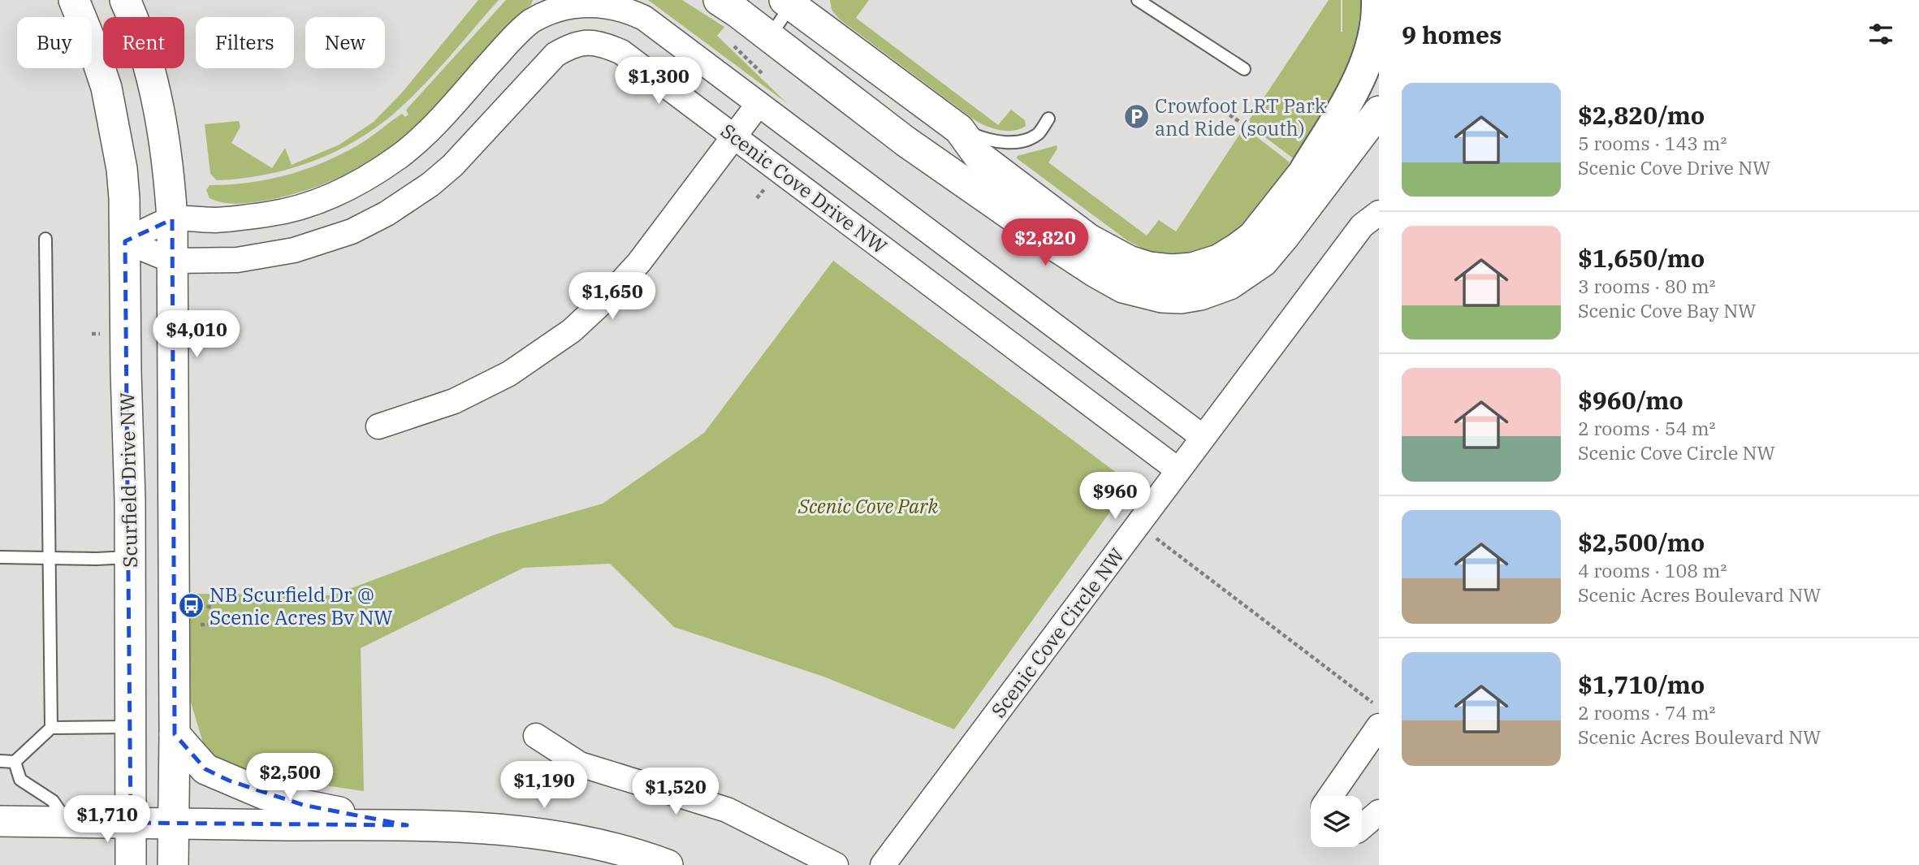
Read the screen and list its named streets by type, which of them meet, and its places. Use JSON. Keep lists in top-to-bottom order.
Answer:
{
  "streets": {
    "street": ["Scenic Cove Drive NW", "Scurfield Drive NW", "Scenic Cove Circle NW"]
  },
  "crossings": [
    ["Scenic Cove Drive NW", "Scurfield Drive NW"],
    ["Scenic Cove Drive NW", "Scenic Cove Circle NW"]
  ],
  "parks": ["Scenic Cove Park"],
  "places": {
    "parking": ["Crowfoot LRT Park and Ride (south)"],
    "bus stop": ["NB Scurfield Dr @ Scenic Acres Bv NW"]
  },
  "page": {
    "heading": "9 homes",
    "chip": [
      "Buy",
      "Rent",
      "Filters",
      "New"
    ],
    "price": [
      "$1,300",
      "$2,820",
      "$1,650",
      "$4,010",
      "$960",
      "$2,500",
      "$1,190",
      "$1,520",
      "$1,710"
    ],
    "list": [
      {
        "name": "$2,820/mo",
        "note": "5 rooms · 143 m² · Scenic Cove Drive NW"
      },
      {
        "name": "$1,650/mo",
        "note": "3 rooms · 80 m² · Scenic Cove Bay NW"
      },
      {
        "name": "$960/mo",
        "note": "2 rooms · 54 m² · Scenic Cove Circle NW"
      },
      {
        "name": "$2,500/mo",
        "note": "4 rooms · 108 m² · Scenic Acres Boulevard NW"
      },
      {
        "name": "$1,710/mo",
        "note": "2 rooms · 74 m² · Scenic Acres Boulevard NW"
      }
    ]
  }
}
